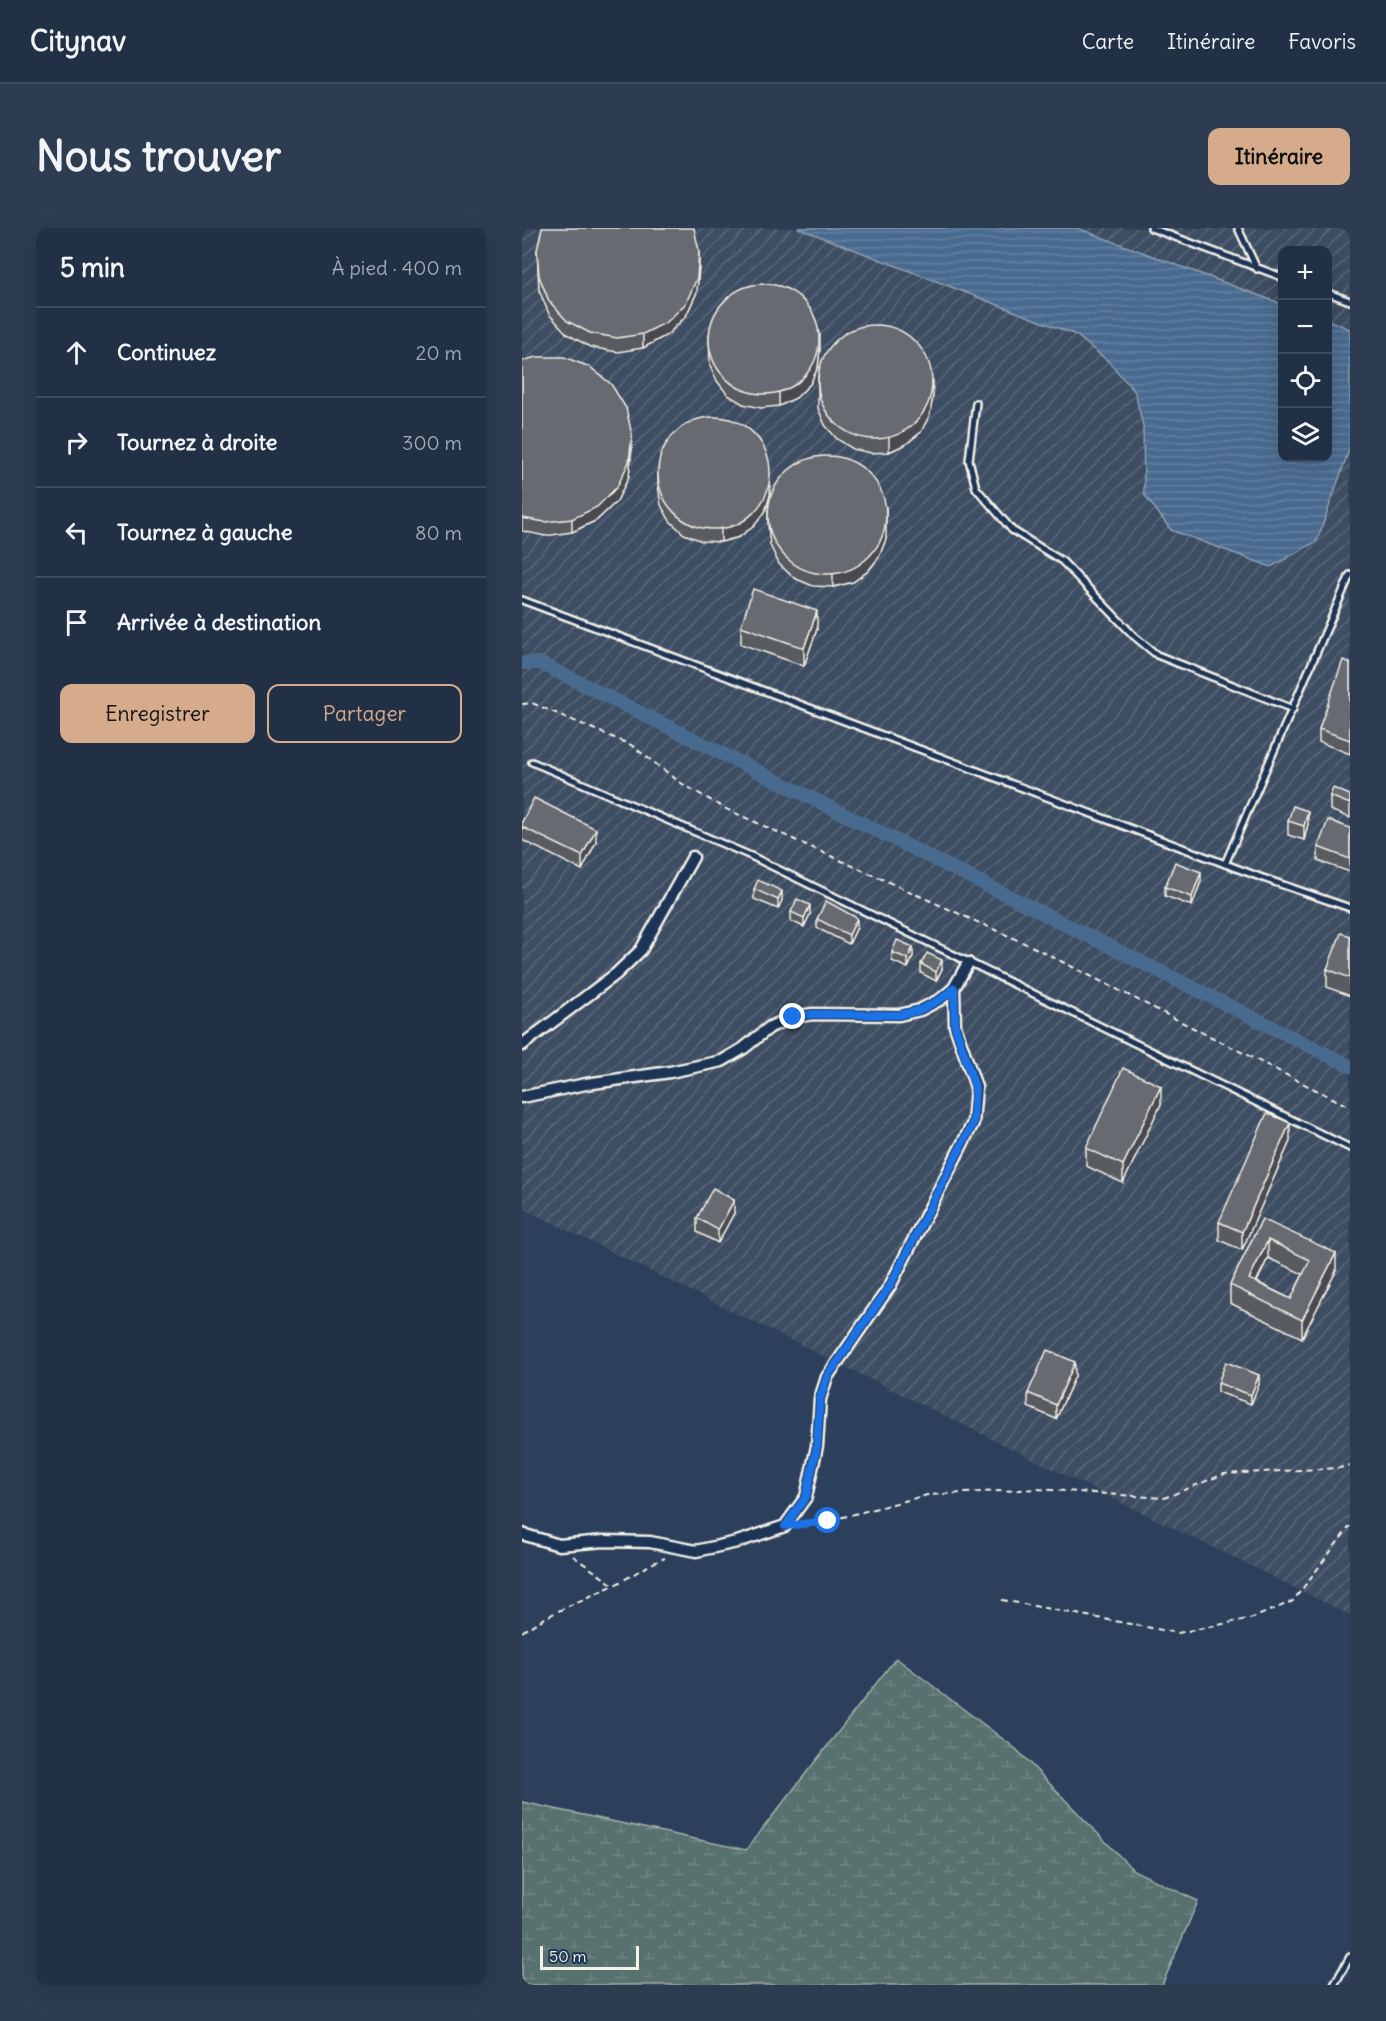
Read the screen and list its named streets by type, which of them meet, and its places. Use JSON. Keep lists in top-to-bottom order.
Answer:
{
  "scale_bar": "50 m",
  "page": {
    "header": "Citynav",
    "nav": ["Carte", "Itinéraire", "Favoris"],
    "buttons": [
      "Itinéraire",
      ["Enregistrer", "Partager"]
    ],
    "title": "Nous trouver",
    "heading": ["5 min", "À pied · 400 m"],
    "map_buttons": ["+", "−"],
    "list": [
      ["Continuez", "20 m"],
      ["Tournez à droite", "300 m"],
      ["Tournez à gauche", "80 m"],
      "Arrivée à destination"
    ],
    "scale": "50 m"
  }
}
